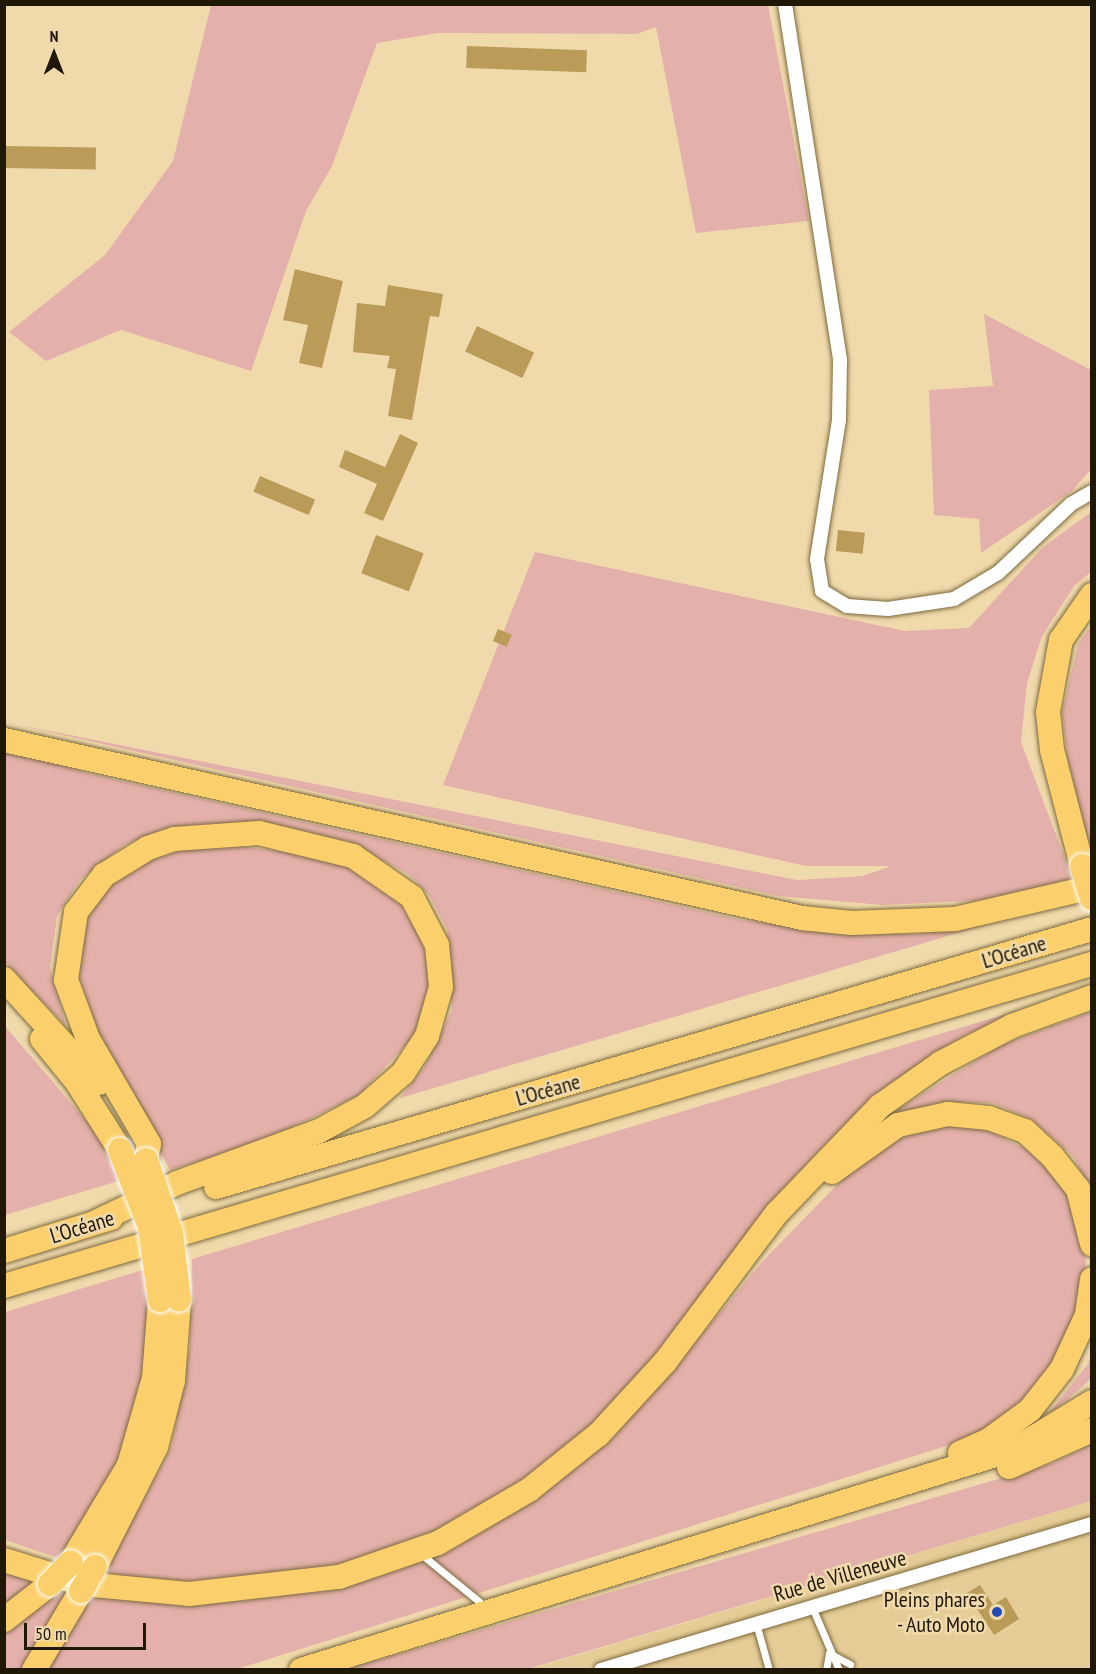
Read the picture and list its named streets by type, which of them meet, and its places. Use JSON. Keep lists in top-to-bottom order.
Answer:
{
  "streets": {
    "highway": ["L’Océane"],
    "street": ["Rue de Villeneuve"]
  },
  "places": ["Pleins phares - Auto Moto"],
  "scale_bar": "50 m",
  "north": "top"
}
